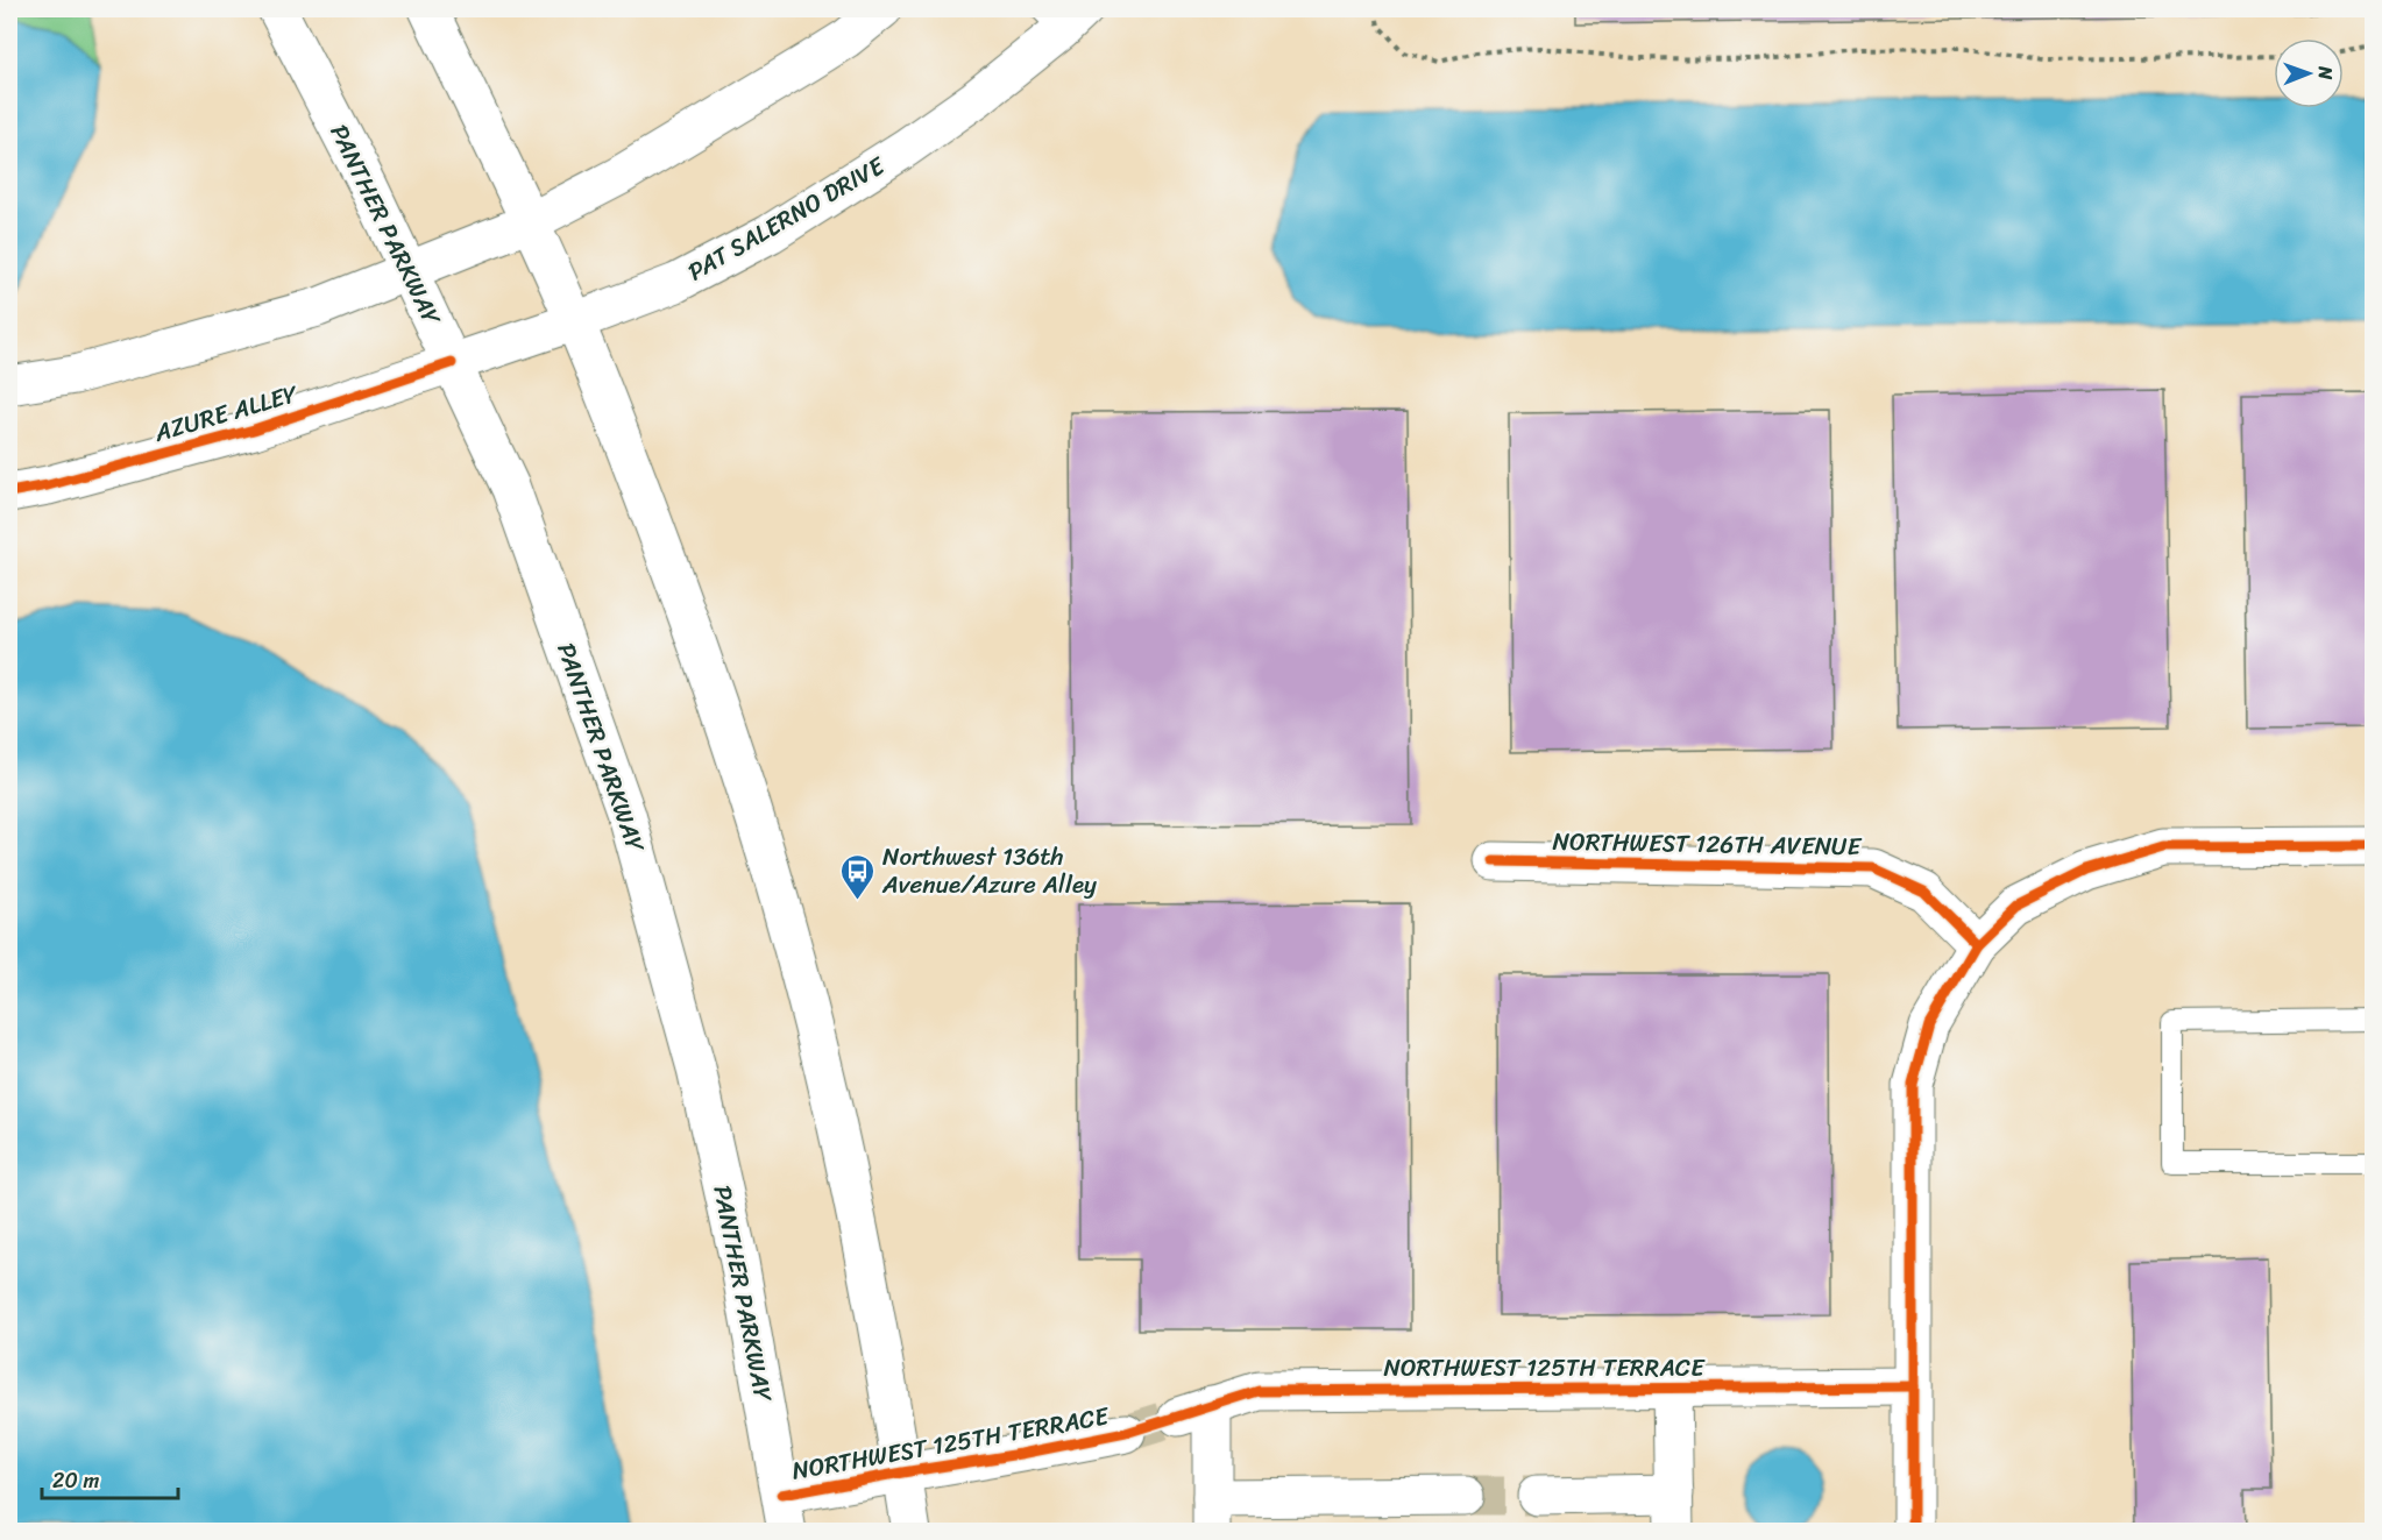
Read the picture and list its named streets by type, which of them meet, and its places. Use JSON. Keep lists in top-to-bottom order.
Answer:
{
  "streets": {
    "main road": [
      "PAT SALERNO DRIVE",
      "PANTHER PARKWAY",
      "AZURE ALLEY",
      "NORTHWEST 126TH AVENUE",
      "NORTHWEST 125TH TERRACE"
    ]
  },
  "crossings": [
    ["PAT SALERNO DRIVE", "PANTHER PARKWAY"],
    ["PAT SALERNO DRIVE", "AZURE ALLEY"],
    ["PANTHER PARKWAY", "AZURE ALLEY"],
    ["PANTHER PARKWAY", "NORTHWEST 125TH TERRACE"]
  ],
  "places": {
    "bus stop": ["Northwest 136th Avenue/Azure Alley"]
  },
  "scale_bar": "20 m",
  "north": "right"
}
